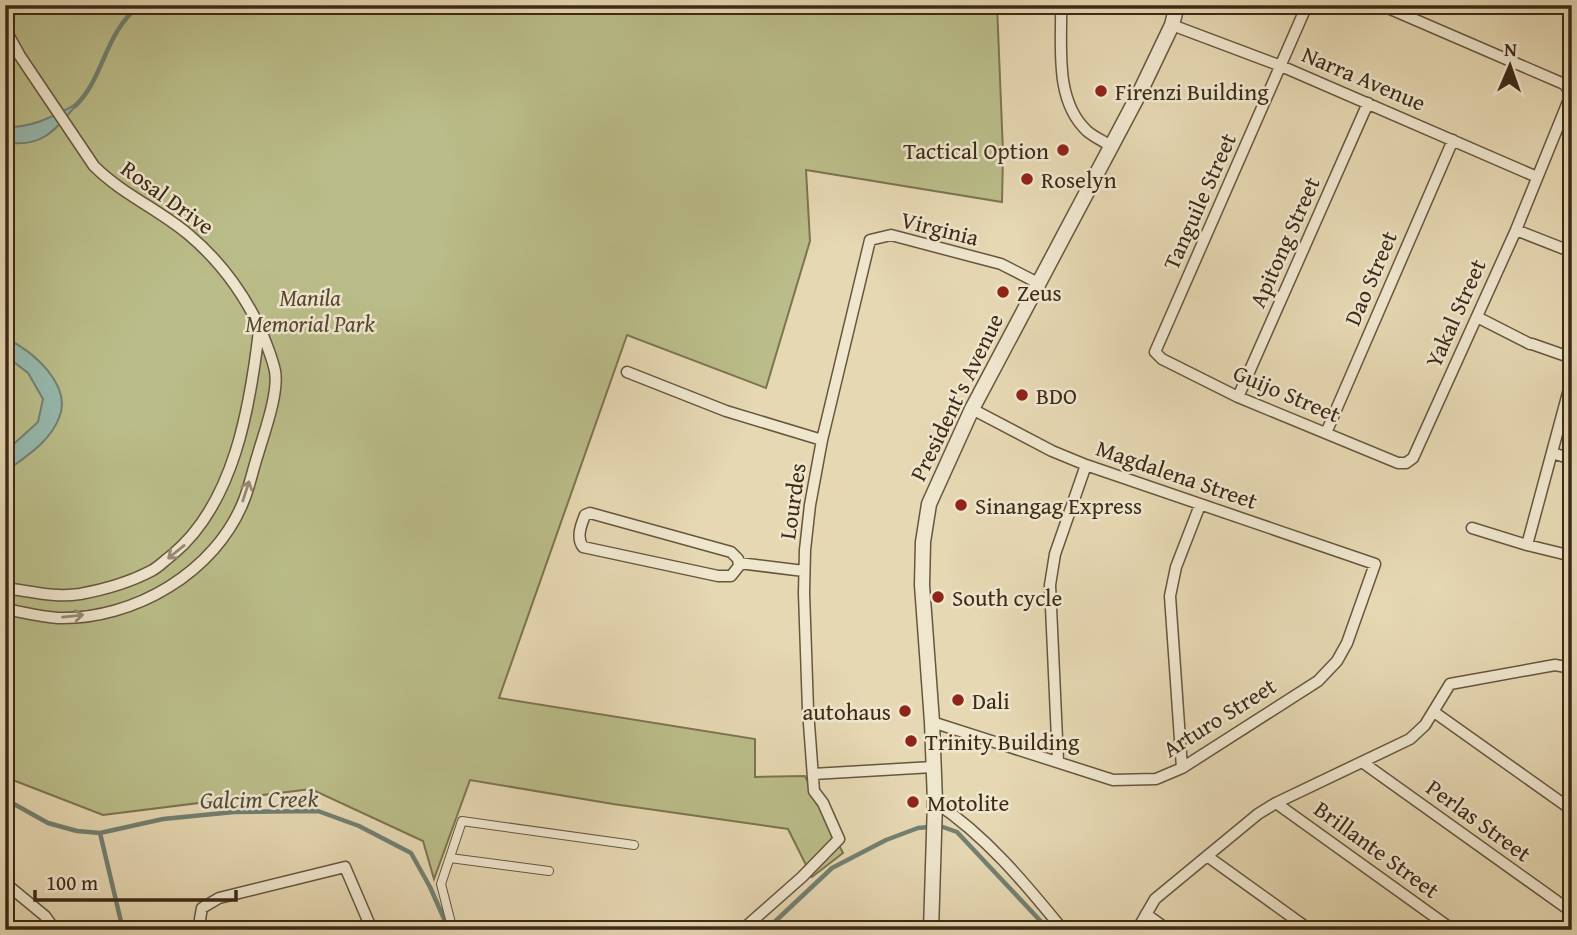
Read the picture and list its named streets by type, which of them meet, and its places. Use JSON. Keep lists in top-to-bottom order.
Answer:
{
  "streets": {
    "street": [
      "Narra Avenue",
      "Rosal Drive",
      "Tanguile Street",
      "Virginia",
      "Apitong Street",
      "Dao Street",
      "Yakal Street",
      "Guijo Street",
      "President's Avenue",
      "Magdalena Street",
      "Lourdes",
      "Arturo Street",
      "Perlas Street",
      "Brillante Street"
    ]
  },
  "crossings": [
    ["Narra Avenue", "Tanguile Street"],
    ["Narra Avenue", "Apitong Street"],
    ["Narra Avenue", "Dao Street"],
    ["Narra Avenue", "Yakal Street"],
    ["Narra Avenue", "President's Avenue"],
    ["Tanguile Street", "Guijo Street"],
    ["Virginia", "President's Avenue"],
    ["Virginia", "Lourdes"],
    ["Apitong Street", "Guijo Street"],
    ["Dao Street", "Guijo Street"],
    ["Yakal Street", "Guijo Street"],
    ["President's Avenue", "Magdalena Street"],
    ["President's Avenue", "Arturo Street"],
    ["Magdalena Street", "Arturo Street"]
  ],
  "one_way": ["Rosal Drive"],
  "water": ["Galcim Creek"],
  "parks": ["Manila Memorial Park"],
  "places": [
    "Firenzi Building",
    "Tactical Option",
    "Roselyn",
    "Zeus",
    "BDO",
    "Sinangag Express",
    "South cycle",
    "Dali",
    "autohaus",
    "Trinity Building",
    "Motolite"
  ],
  "scale_bar": "100 m",
  "north": "top"
}
